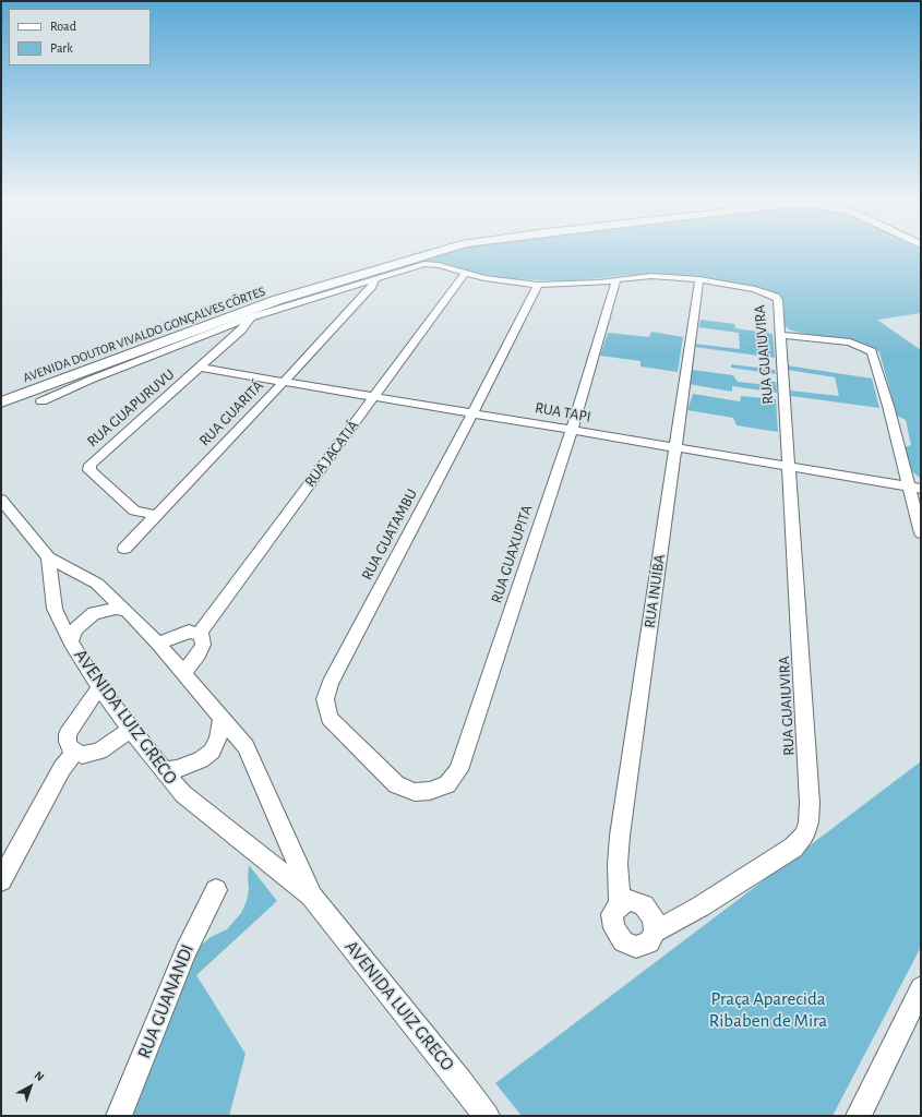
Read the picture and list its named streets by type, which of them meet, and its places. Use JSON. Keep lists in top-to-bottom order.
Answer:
{
  "streets": {
    "main road": ["AVENIDA DOUTOR VIVALDO GONÇALVES CÔRTES"],
    "street": [
      "RUA GUAIUVIRA",
      "RUA GUAPURUVU",
      "RUA TAPI",
      "RUA GUARITÁ",
      "RUA JACATIÁ",
      "RUA GUATAMBU",
      "RUA GUAXUPITA",
      "RUA INUÍBA",
      "AVENIDA LUIZ GRECO",
      "RUA GUANANDI"
    ]
  },
  "crossings": [
    ["RUA GUAIUVIRA", "RUA GUAPURUVU"],
    ["RUA GUAIUVIRA", "RUA TAPI"],
    ["RUA GUAIUVIRA", "RUA GUARITÁ"],
    ["RUA GUAIUVIRA", "RUA JACATIÁ"],
    ["RUA GUAIUVIRA", "RUA GUATAMBU"],
    ["RUA GUAIUVIRA", "RUA GUAXUPITA"],
    ["RUA GUAIUVIRA", "RUA INUÍBA"],
    ["RUA GUAPURUVU", "RUA TAPI"],
    ["RUA GUAPURUVU", "RUA GUARITÁ"],
    ["RUA TAPI", "RUA GUARITÁ"],
    ["RUA TAPI", "RUA JACATIÁ"],
    ["RUA TAPI", "RUA GUATAMBU"],
    ["RUA TAPI", "RUA GUAXUPITA"],
    ["RUA TAPI", "RUA INUÍBA"],
    ["RUA GUATAMBU", "RUA GUAXUPITA"]
  ],
  "parks": ["Praça Aparecida Ribaben de Mira"],
  "legend": ["Road", "Park"],
  "north": "top right"
}
